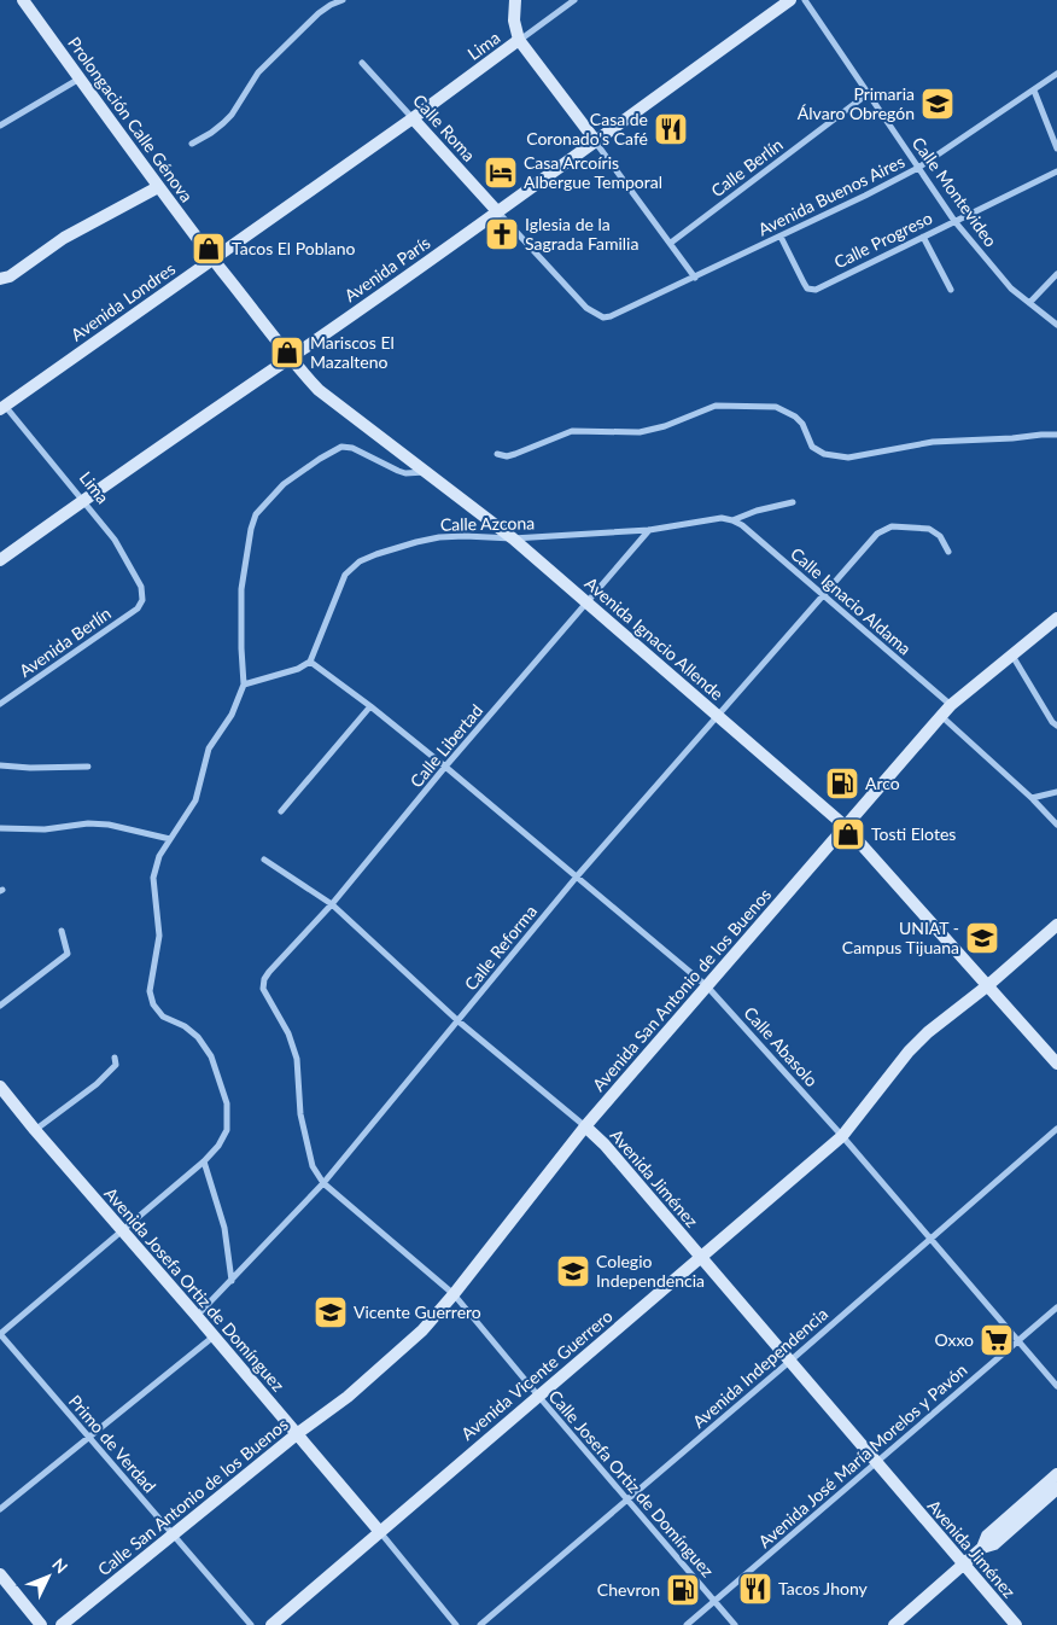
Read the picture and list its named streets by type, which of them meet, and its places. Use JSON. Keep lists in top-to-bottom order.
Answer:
{
  "streets": {
    "main road": [
      "Lima",
      "Prolongación Calle Génova",
      "Calle Roma",
      "Avenida París",
      "Avenida Londres",
      "Avenida Ignacio Allende",
      "Avenida San Antonio de los Buenos",
      "Avenida Jiménez",
      "Avenida Josefa Ortiz de Domínguez",
      "Avenida Vicente Guerrero",
      "Calle San Antonio de los Buenos"
    ],
    "street": [
      "Calle Berlín",
      "Calle Montevideo",
      "Avenida Buenos Aires",
      "Calle Progreso",
      "Calle Azcona",
      "Calle Ignacio Aldama",
      "Avenida Berlín",
      "Calle Libertad",
      "Calle Reforma",
      "Calle Abasolo",
      "Avenida Independencia",
      "Primo de Verdad",
      "Avenida José María Morelos y Pavón",
      "Calle Josefa Ortiz de Domínguez"
    ]
  },
  "crossings": [
    ["Lima", "Calle Roma"],
    ["Lima", "Avenida París"],
    ["Lima", "Avenida Londres"],
    ["Lima", "Avenida Berlín"],
    ["Prolongación Calle Génova", "Avenida Londres"],
    ["Prolongación Calle Génova", "Avenida Ignacio Allende"],
    ["Calle Roma", "Avenida Buenos Aires"],
    ["Calle Roma", "Avenida París"],
    ["Calle Roma", "Avenida Londres"],
    ["Calle Berlín", "Calle Montevideo"],
    ["Calle Montevideo", "Avenida Buenos Aires"],
    ["Calle Montevideo", "Calle Progreso"],
    ["Avenida Buenos Aires", "Calle Progreso"],
    ["Avenida París", "Avenida Ignacio Allende"],
    ["Avenida Londres", "Avenida Ignacio Allende"],
    ["Calle Azcona", "Calle Ignacio Aldama"],
    ["Calle Azcona", "Avenida Ignacio Allende"],
    ["Calle Azcona", "Calle Libertad"],
    ["Calle Azcona", "Calle Abasolo"],
    ["Calle Ignacio Aldama", "Calle Reforma"],
    ["Calle Ignacio Aldama", "Avenida San Antonio de los Buenos"],
    ["Avenida Ignacio Allende", "Calle Libertad"],
    ["Avenida Ignacio Allende", "Calle Reforma"],
    ["Avenida Ignacio Allende", "Avenida San Antonio de los Buenos"],
    ["Avenida Ignacio Allende", "Avenida Vicente Guerrero"],
    ["Calle Libertad", "Calle Abasolo"],
    ["Calle Libertad", "Avenida Jiménez"],
    ["Calle Libertad", "Calle Josefa Ortiz de Domínguez"],
    ["Calle Reforma", "Calle Abasolo"],
    ["Calle Reforma", "Avenida Jiménez"],
    ["Calle Reforma", "Avenida Josefa Ortiz de Domínguez"],
    ["Calle Reforma", "Calle Josefa Ortiz de Domínguez"],
    ["Avenida San Antonio de los Buenos", "Calle Abasolo"],
    ["Avenida San Antonio de los Buenos", "Avenida Jiménez"],
    ["Avenida San Antonio de los Buenos", "Calle Josefa Ortiz de Domínguez"],
    ["Avenida San Antonio de los Buenos", "Calle San Antonio de los Buenos"],
    ["Calle Abasolo", "Avenida Independencia"],
    ["Calle Abasolo", "Avenida Vicente Guerrero"],
    ["Calle Abasolo", "Avenida José María Morelos y Pavón"],
    ["Avenida Jiménez", "Avenida Independencia"],
    ["Avenida Jiménez", "Avenida Vicente Guerrero"],
    ["Avenida Jiménez", "Avenida José María Morelos y Pavón"],
    ["Avenida Josefa Ortiz de Domínguez", "Avenida Vicente Guerrero"],
    ["Avenida Josefa Ortiz de Domínguez", "Calle San Antonio de los Buenos"],
    ["Avenida Independencia", "Calle Josefa Ortiz de Domínguez"],
    ["Avenida Vicente Guerrero", "Calle Josefa Ortiz de Domínguez"],
    ["Primo de Verdad", "Calle San Antonio de los Buenos"],
    ["Avenida José María Morelos y Pavón", "Calle Josefa Ortiz de Domínguez"]
  ],
  "places": {
    "school or university": [
      "Primaria Álvaro Obregón",
      "UNIAT - Campus Tijuana",
      "Colegio Independencia",
      "Vicente Guerrero"
    ],
    "restaurant": ["Casa de Coronado's Café", "Tacos Jhony"],
    "hotel": ["Casa Arcoíris Albergue Temporal"],
    "church": ["Iglesia de la Sagrada Familia"],
    "shop": ["Tacos El Poblano", "Mariscos El Mazalteno", "Tosti Elotes"],
    "fuel station": ["Arco", "Chevron"],
    "supermarket": ["Oxxo"]
  },
  "north": "top right"
}
